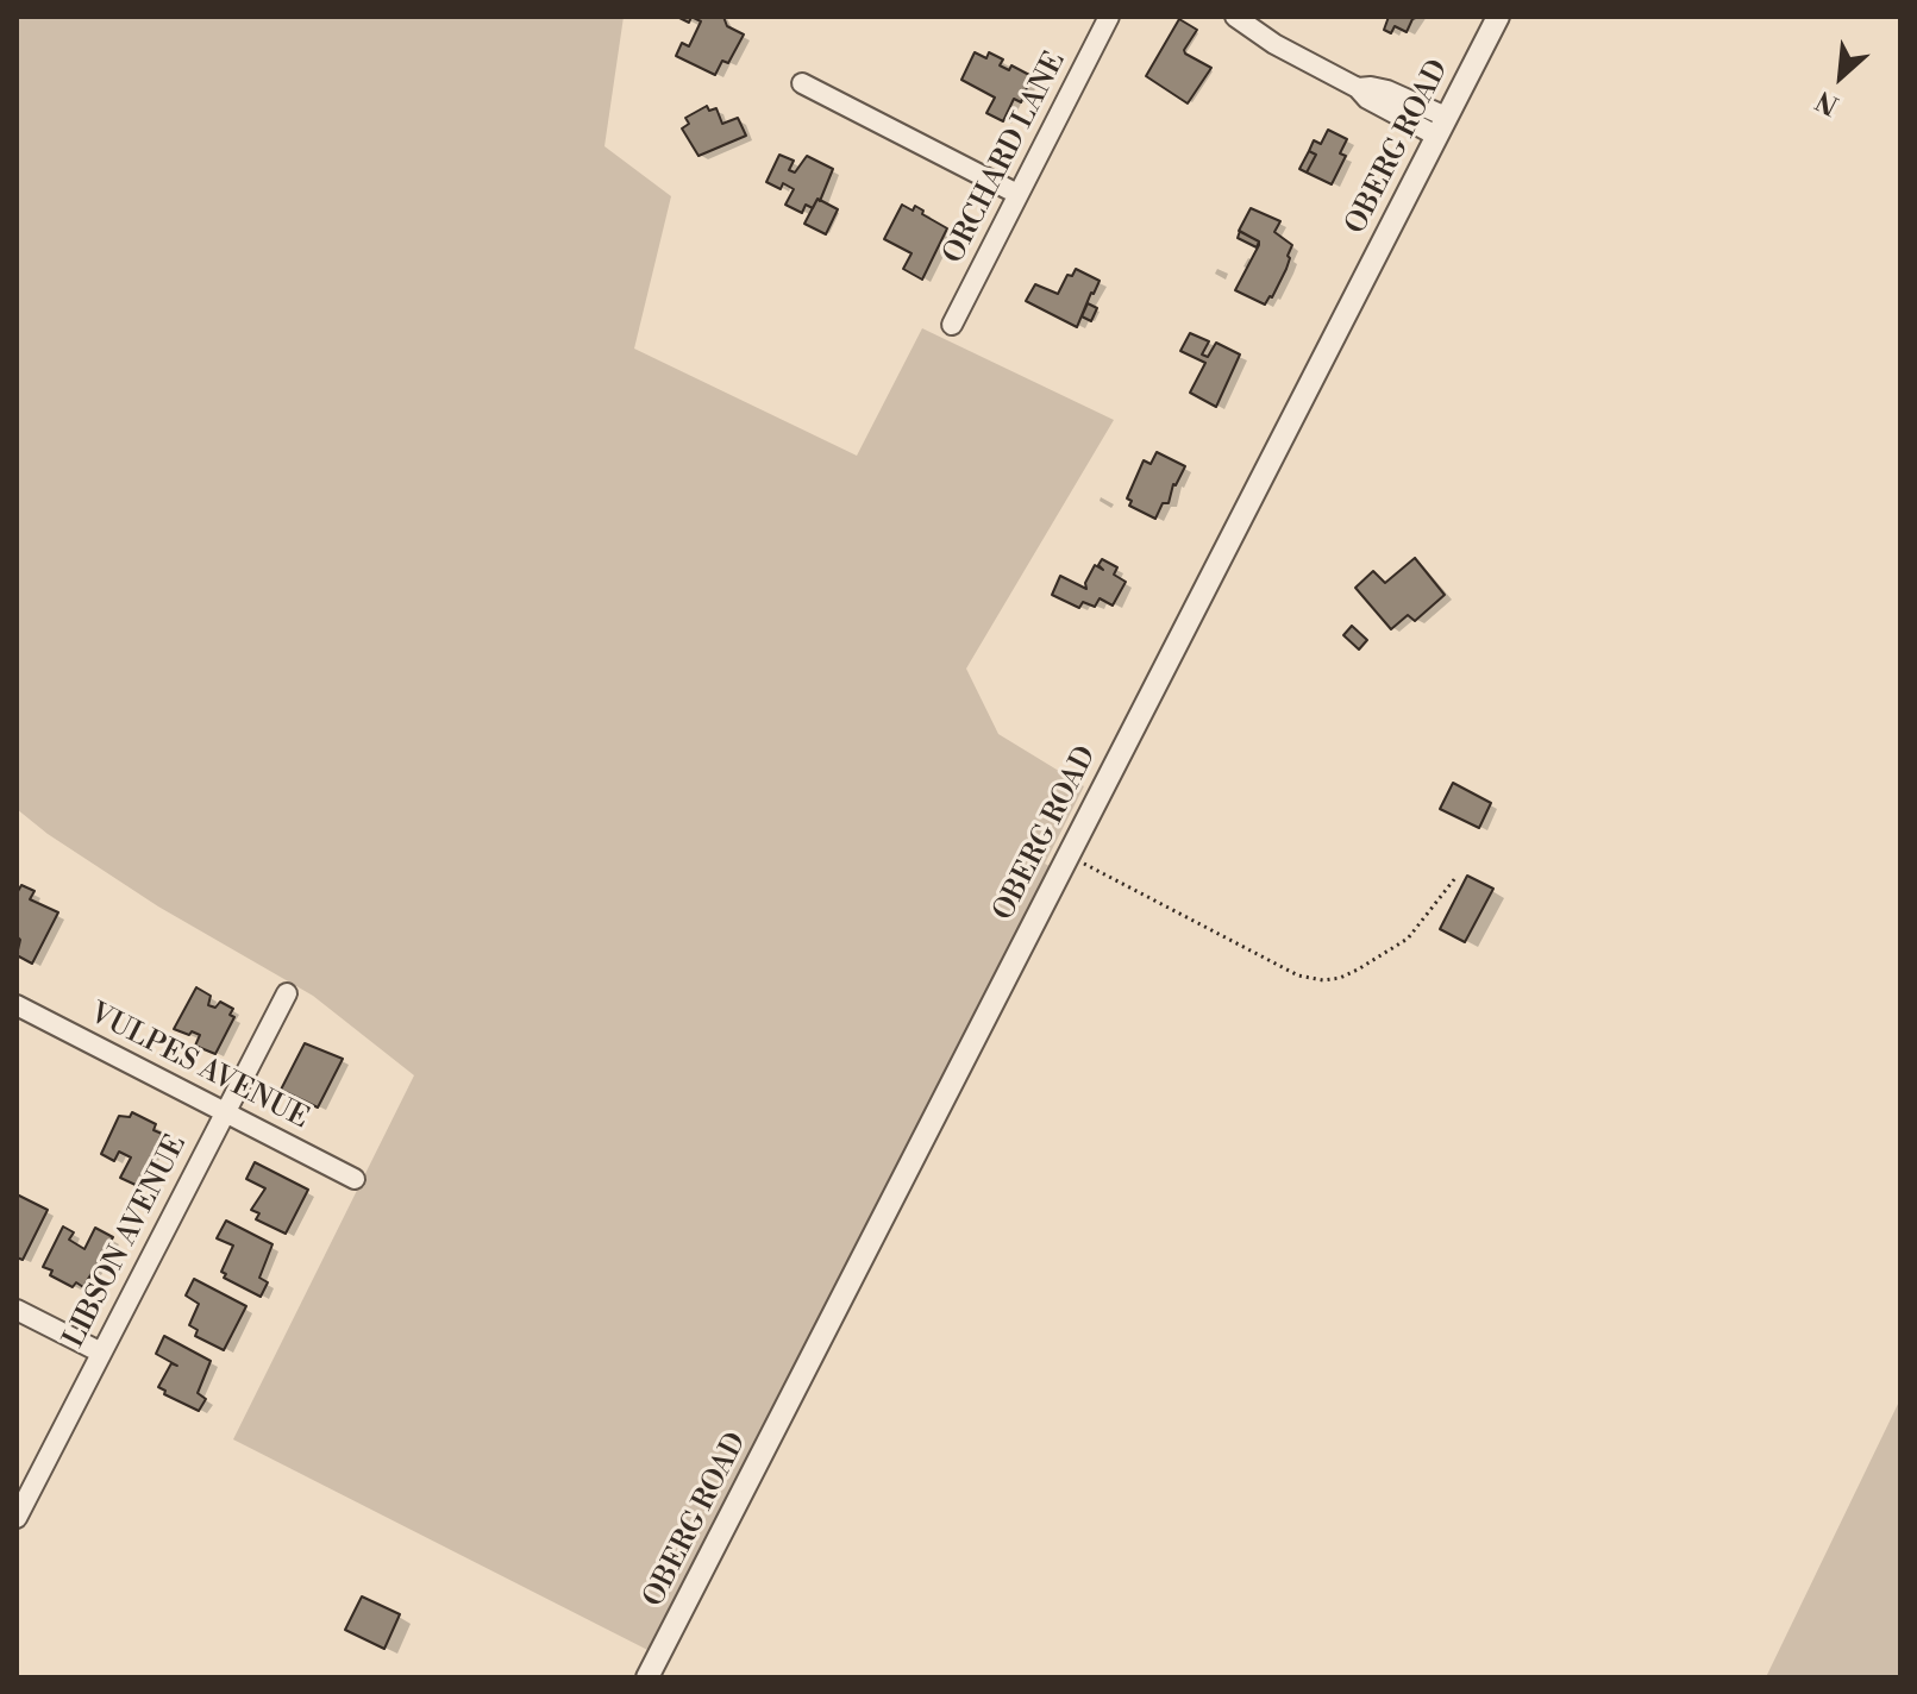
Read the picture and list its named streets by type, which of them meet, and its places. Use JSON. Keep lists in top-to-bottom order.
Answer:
{
  "streets": {
    "street": [
      "OBERG ROAD",
      "ORCHARD LANE",
      "VULPES AVENUE",
      "LIBSON AVENUE"
    ]
  },
  "crossings": [
    ["VULPES AVENUE", "LIBSON AVENUE"]
  ],
  "north": "bottom left"
}
